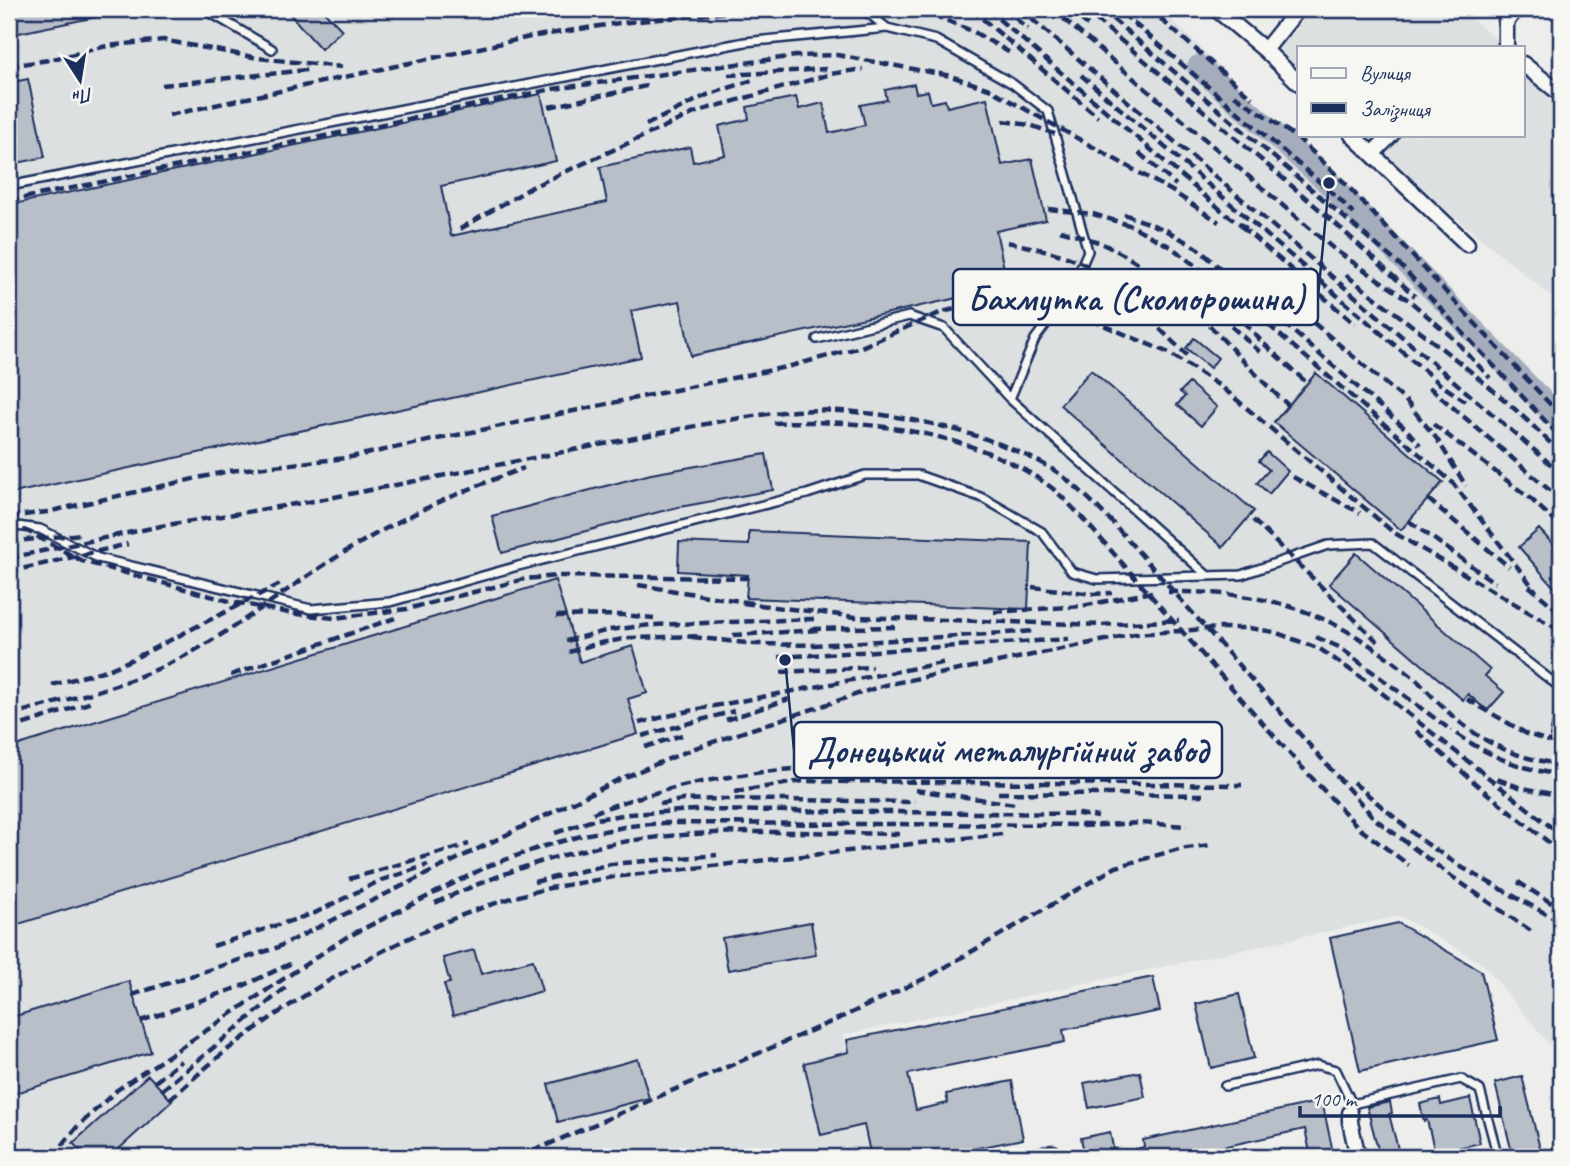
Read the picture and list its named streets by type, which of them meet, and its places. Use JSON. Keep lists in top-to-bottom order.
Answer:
{
  "places": ["Бахмутка (Скоморошина)", "Донецький металургійний завод"],
  "legend": ["Вулиця", "Залізниця"],
  "scale_bar": "100 m",
  "north": "bottom"
}
